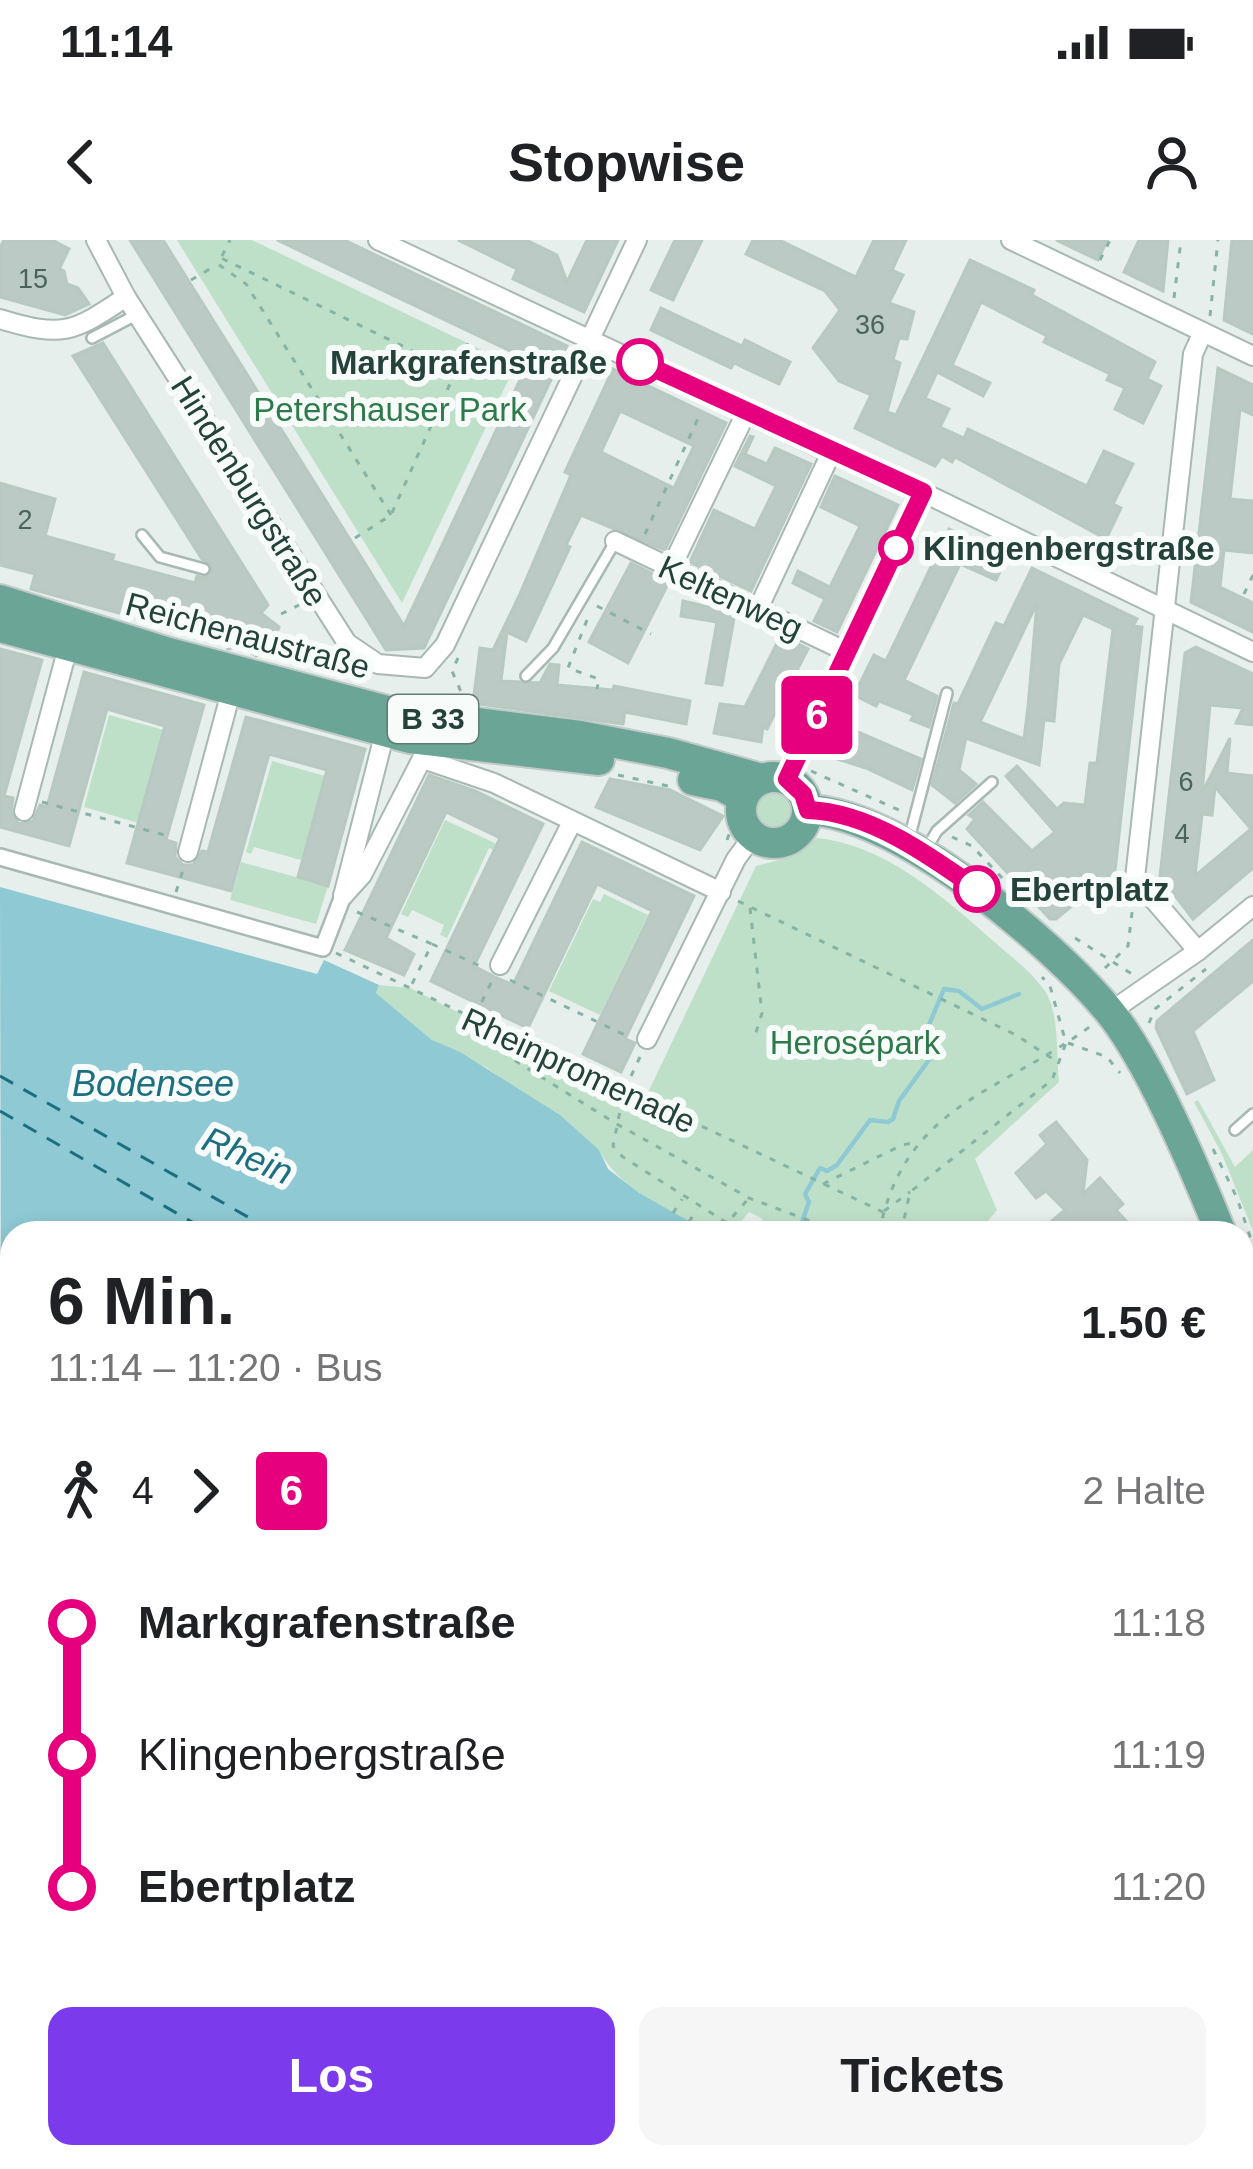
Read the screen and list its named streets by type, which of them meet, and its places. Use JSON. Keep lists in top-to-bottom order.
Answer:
{
  "streets": {
    "main road": ["Reichenaustraße", "B 33"],
    "street": ["Hindenburgstraße", "Keltenweg"],
    "path": ["Rheinpromenade"]
  },
  "water": ["Bodensee", "Rhein"],
  "parks": ["Petershauser Park", "Herosépark"],
  "places": ["Markgrafenstraße", "Klingenbergstraße", "Ebertplatz"],
  "lines": ["bus line 6"],
  "house_numbers": [
    "15",
    "36",
    "2",
    "6",
    "4"
  ],
  "page": {
    "status": "11:14",
    "header": "Stopwise",
    "on_map": "6",
    "heading": ["6 Min.", "11:14 – 11:20 · Bus", "1.50 €"],
    "legs": ["4", "6", "2 Halte"],
    "list": [
      {
        "name": "Markgrafenstraße",
        "value": "11:18"
      },
      {
        "name": "Klingenbergstraße",
        "value": "11:19"
      },
      {
        "name": "Ebertplatz",
        "value": "11:20"
      }
    ],
    "buttons": ["Los", "Tickets"]
  }
}
